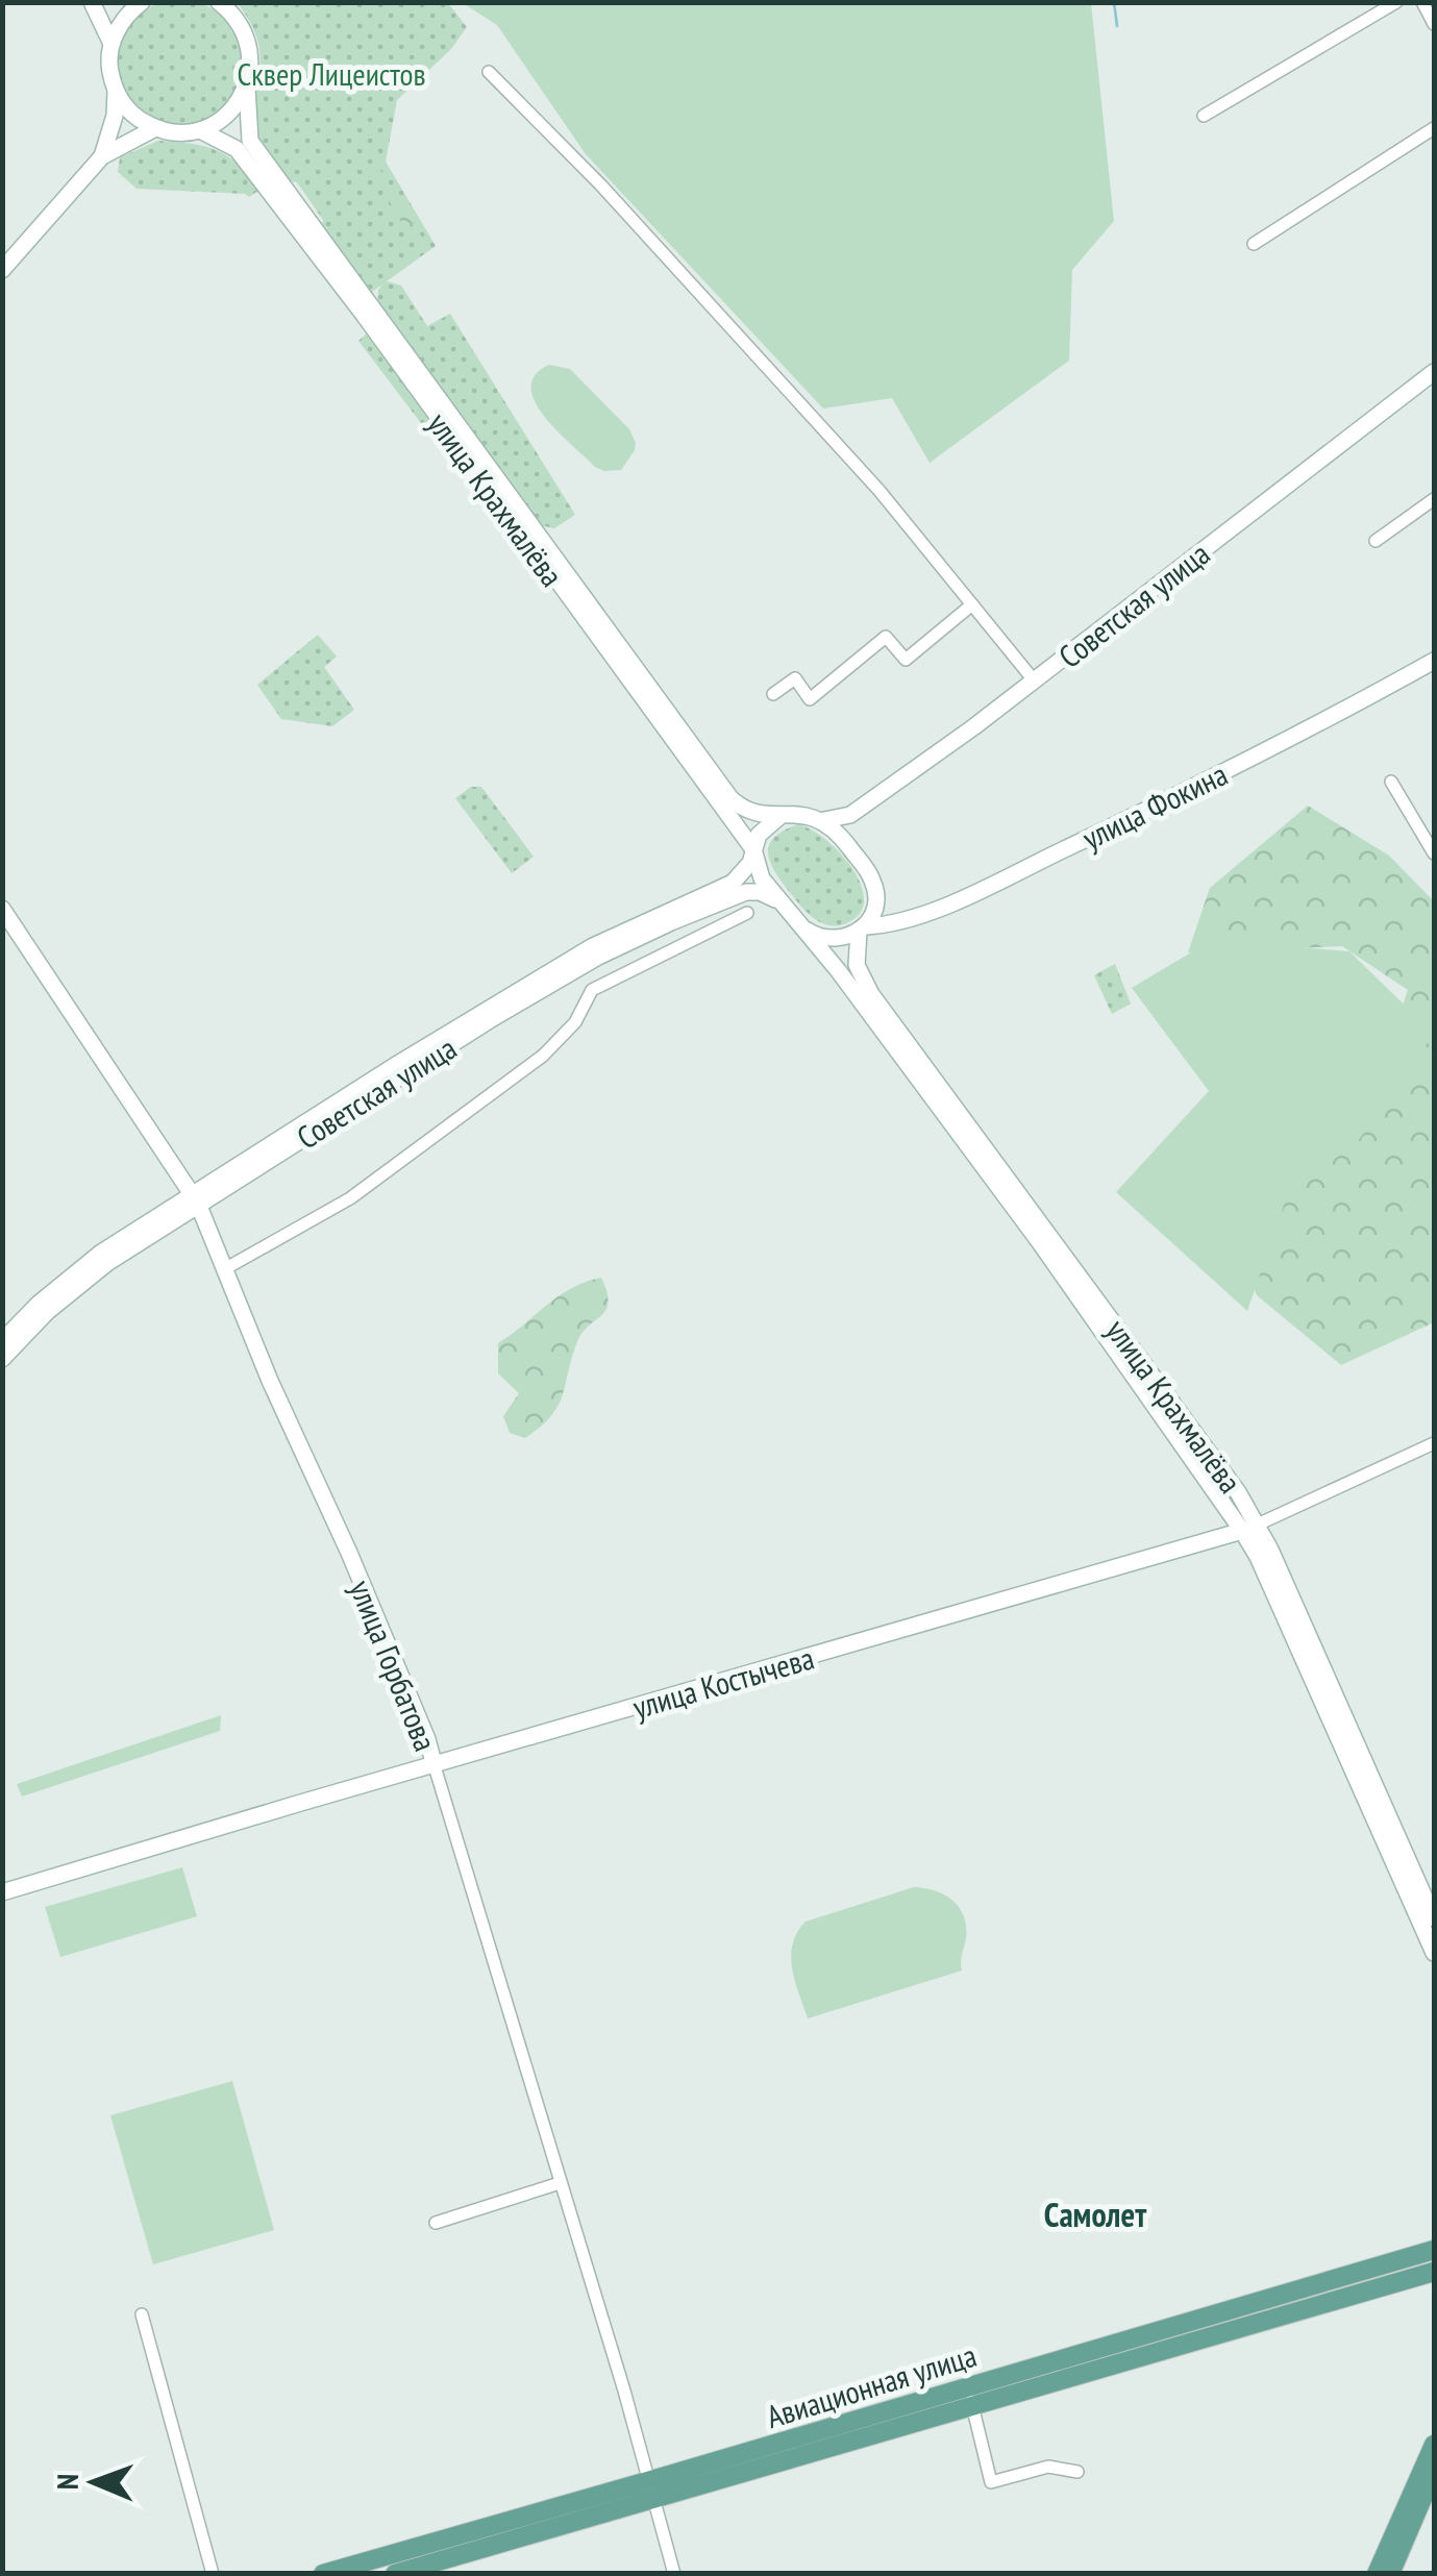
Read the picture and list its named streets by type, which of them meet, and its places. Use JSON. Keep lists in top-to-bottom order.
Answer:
{
  "streets": {
    "main road": [
      "улица Крахмалёва",
      "Советская улица",
      "улица Фокина",
      "улица Горбатова",
      "улица Костычева",
      "Авиационная улица"
    ]
  },
  "crossings": [
    ["улица Крахмалёва", "Советская улица"],
    ["улица Крахмалёва", "улица Фокина"],
    ["улица Крахмалёва", "улица Костычева"],
    ["Советская улица", "улица Фокина"],
    ["Советская улица", "улица Горбатова"],
    ["улица Горбатова", "улица Костычева"],
    ["улица Горбатова", "Авиационная улица"]
  ],
  "districts": ["Самолет"],
  "parks": ["Сквер Лицеистов"],
  "north": "left"
}
